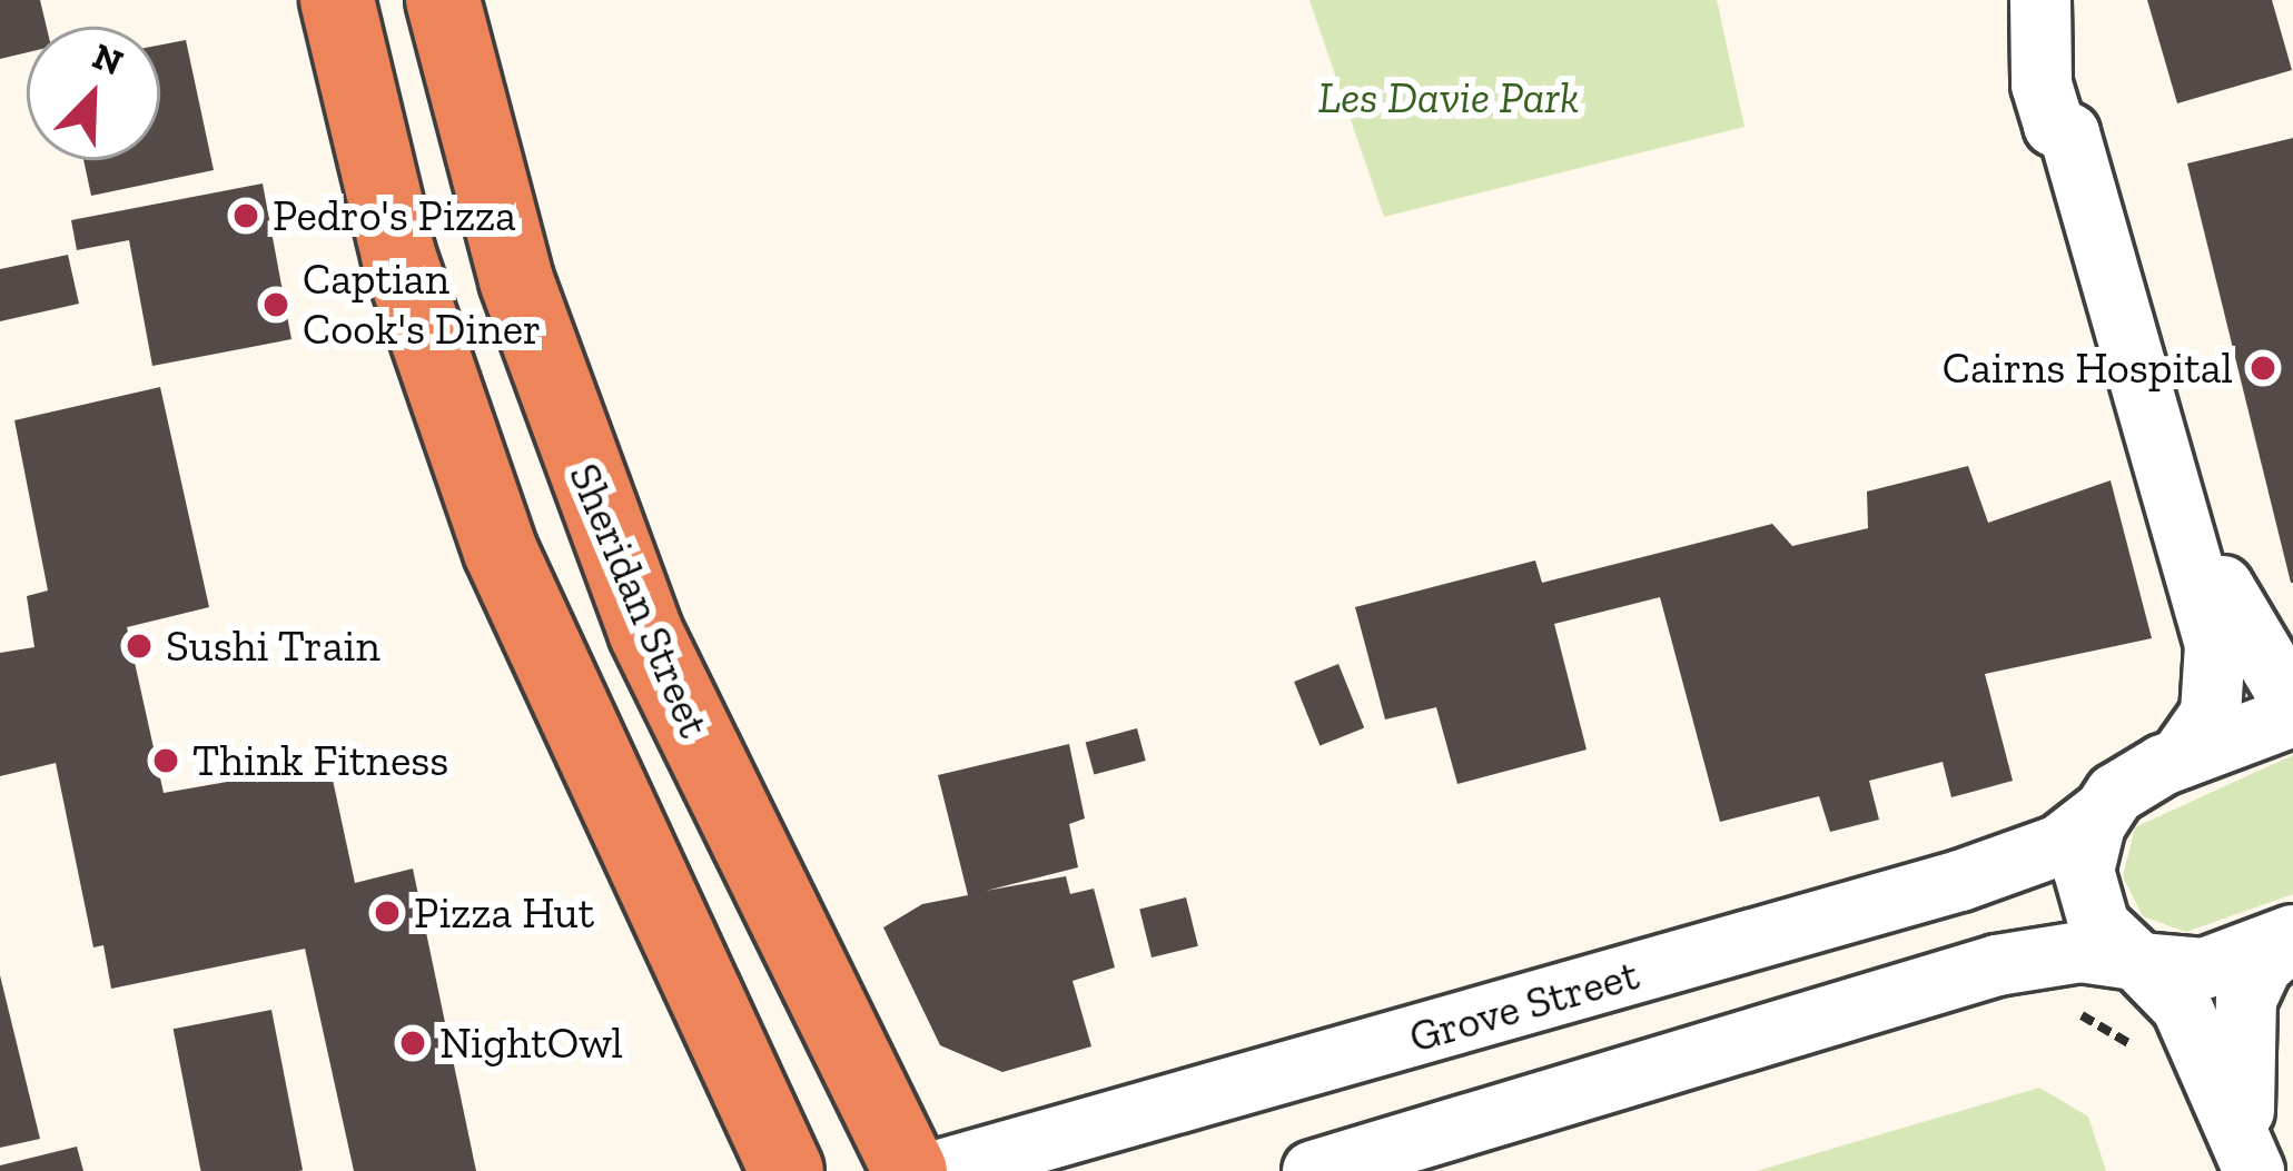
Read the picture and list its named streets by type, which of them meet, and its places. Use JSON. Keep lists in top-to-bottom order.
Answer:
{
  "streets": {
    "highway": ["Sheridan Street"],
    "street": ["Grove Street"]
  },
  "parks": ["Les Davie Park"],
  "places": [
    "Pedro's Pizza",
    "Captian Cook's Diner",
    "Cairns Hospital",
    "Sushi Train",
    "Think Fitness",
    "Pizza Hut",
    "NightOwl"
  ],
  "north": "top right"
}
